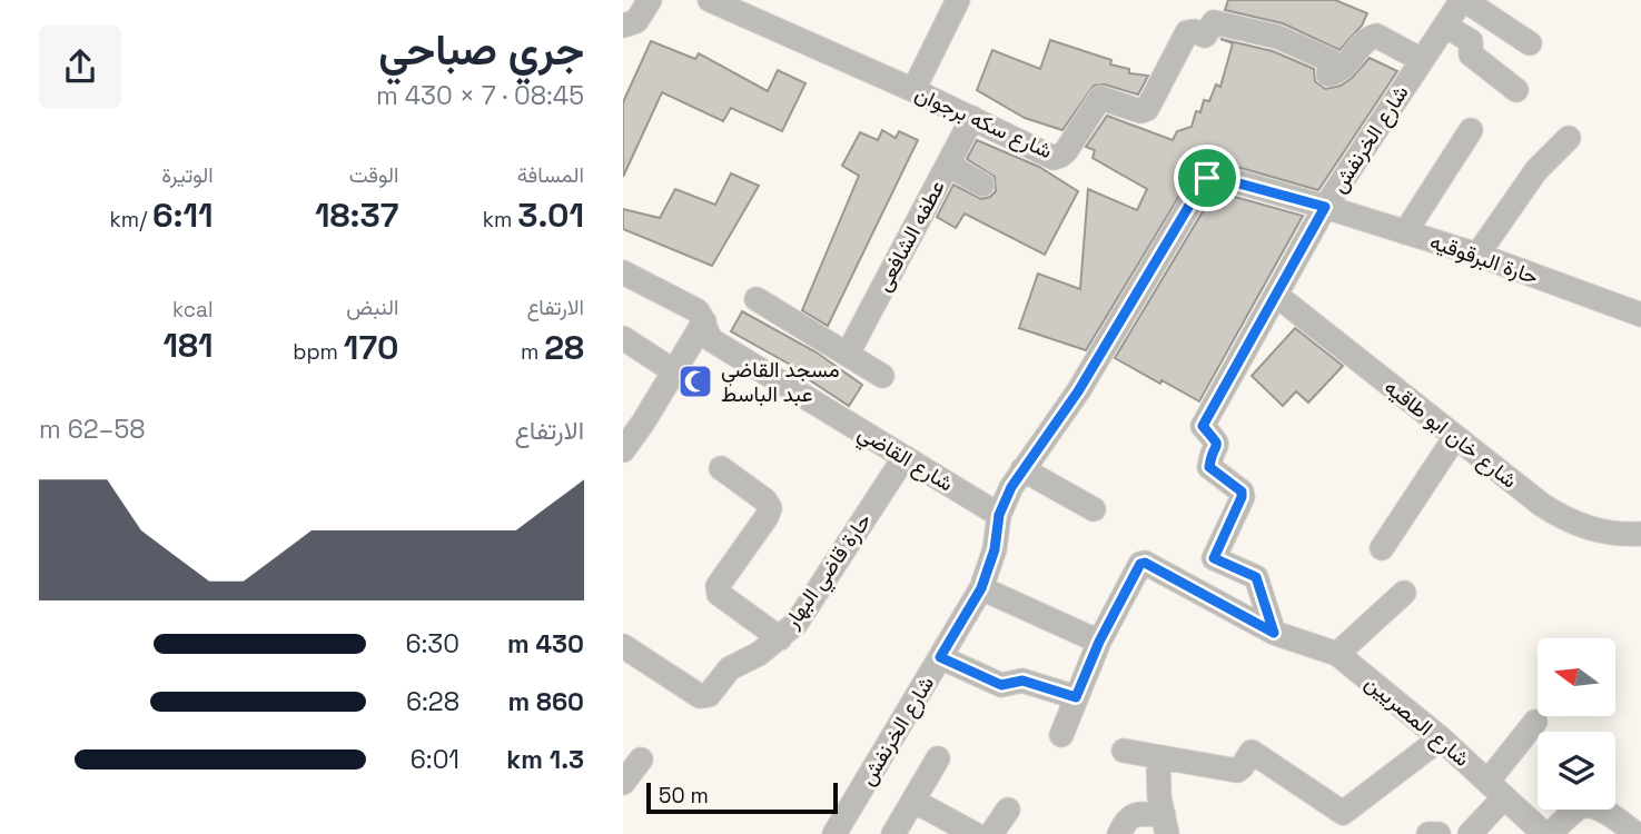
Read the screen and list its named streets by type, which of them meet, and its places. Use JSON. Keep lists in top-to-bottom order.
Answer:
{
  "streets": {
    "street": [
      "شارع سكه برجوان",
      "شارع الخرنفش",
      "عطفه الشافعى",
      "حارة البرقوقيه",
      "شارع خان ابو طاقيه",
      "شارع القاضي",
      "حارة قاضي البهار",
      "شارع المصريين"
    ]
  },
  "crossings": [
    ["شارع سكه برجوان", "شارع الخرنفش"],
    ["شارع سكه برجوان", "عطفه الشافعى"],
    ["شارع الخرنفش", "حارة البرقوقيه"],
    ["شارع الخرنفش", "شارع القاضي"],
    ["شارع القاضي", "حارة قاضي البهار"]
  ],
  "places": {
    "mosque": ["مسجد القاضي عبد الباسط"]
  },
  "scale_bar": "50 m",
  "north": "left",
  "page": {
    "heading": ["جري صباحي", "08:45 · 7 × 430 m"],
    "stats": [
      ["المسافة", "3.01 km"],
      ["الوقت", "18:37"],
      ["الوتيرة", "6:11 /km"],
      ["الارتفاع", "28 m"],
      ["النبض", "170 bpm"],
      ["kcal", "181"]
    ],
    "chart": ["الارتفاع", "58–62 m"],
    "list": [
      {
        "name": "430 m",
        "note": "6:30"
      },
      {
        "name": "860 m",
        "note": "6:28"
      },
      {
        "name": "1.3 km",
        "note": "6:01"
      }
    ],
    "scale": "50 m"
  }
}
